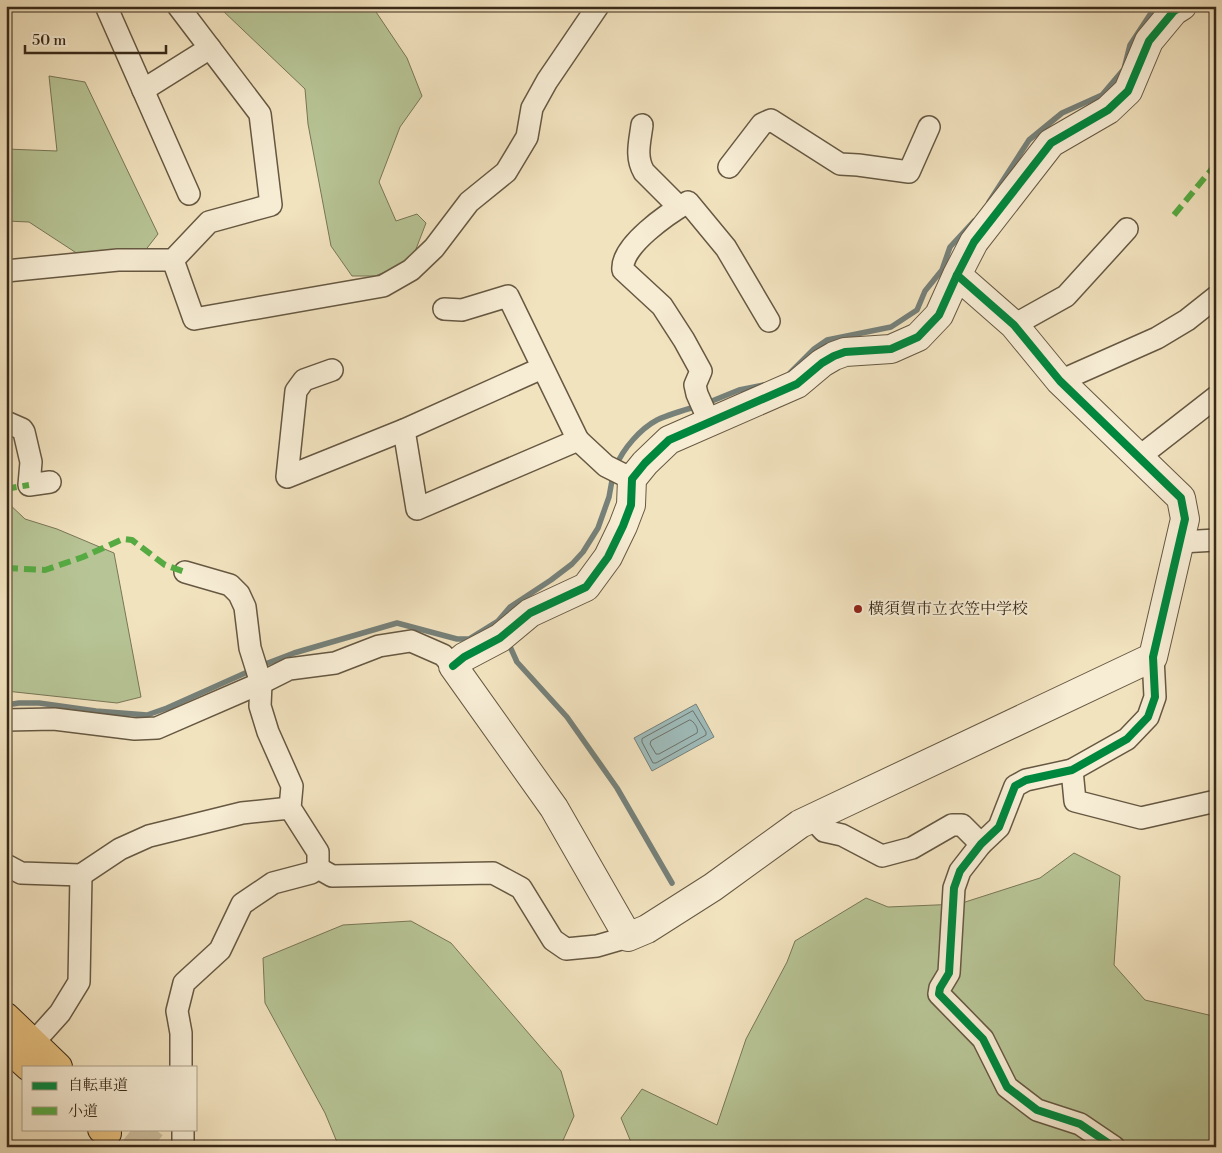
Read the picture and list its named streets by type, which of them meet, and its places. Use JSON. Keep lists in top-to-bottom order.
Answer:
{
  "places": ["横須賀市立衣笠中学校"],
  "legend": ["自転車道", "小道"],
  "scale_bar": "50 m"
}
